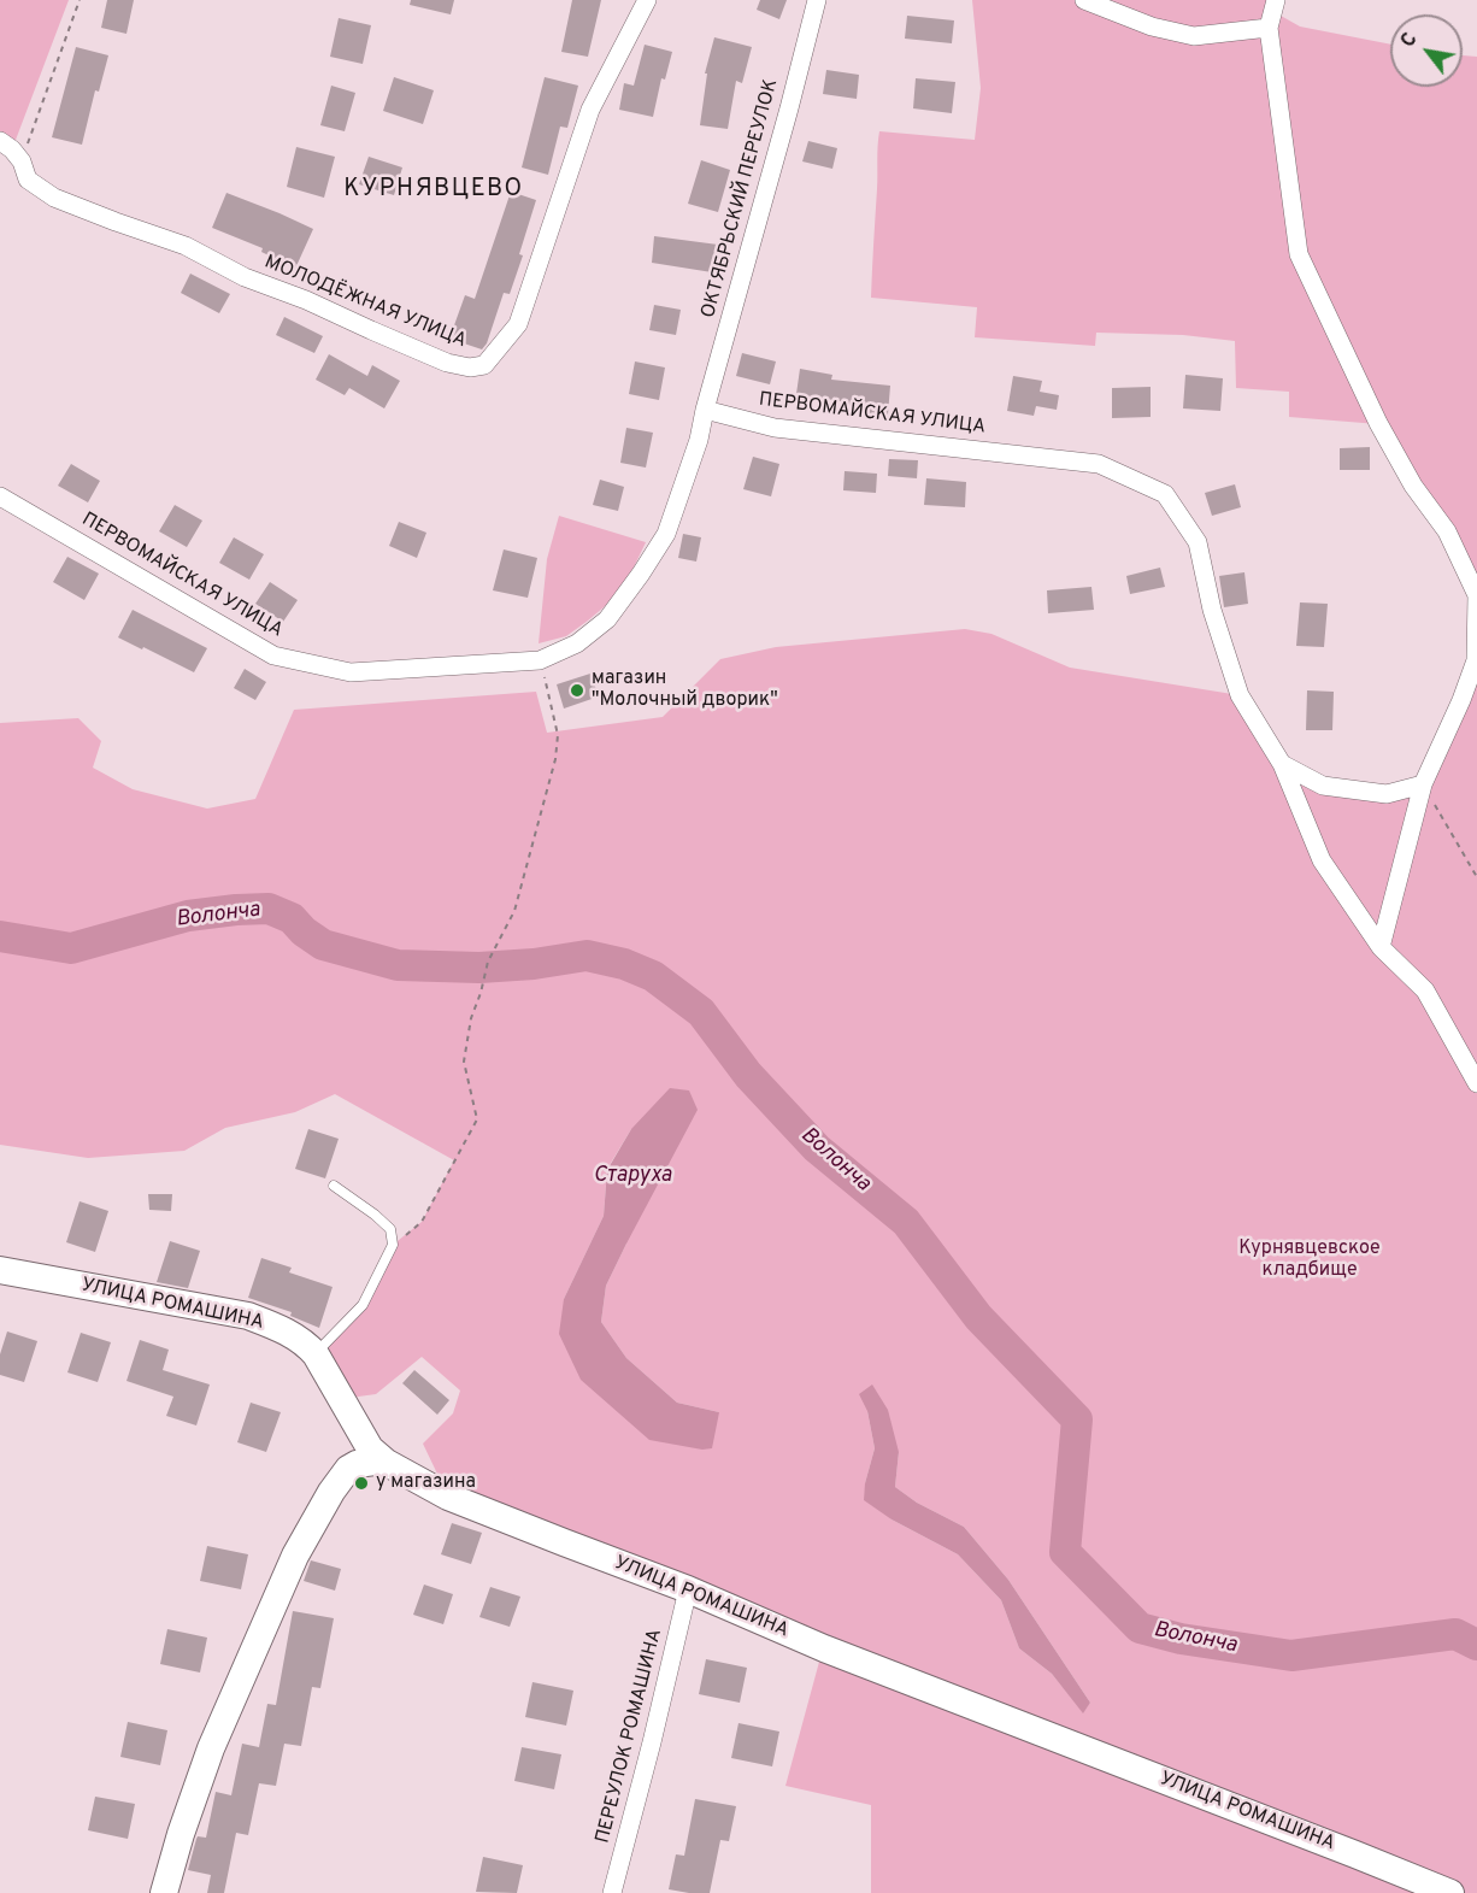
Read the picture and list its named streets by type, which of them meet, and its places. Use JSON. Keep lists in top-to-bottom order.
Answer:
{
  "streets": {
    "street": [
      "ОКТЯБРЬСКИЙ ПЕРЕУЛОК",
      "МОЛОДЁЖНАЯ УЛИЦА",
      "ПЕРВОМАЙСКАЯ УЛИЦА",
      "УЛИЦА РОМАШИНА",
      "ПЕРЕУЛОК РОМАШИНА"
    ]
  },
  "crossings": [
    ["ОКТЯБРЬСКИЙ ПЕРЕУЛОК", "ПЕРВОМАЙСКАЯ УЛИЦА"],
    ["УЛИЦА РОМАШИНА", "ПЕРЕУЛОК РОМАШИНА"]
  ],
  "districts": ["КУРНЯВЦЕВО"],
  "water": ["Волонча", "Старуха"],
  "parks": ["Курнявцевское кладбище"],
  "places": ["магазин \"Молочный дворик\"", "у магазина"],
  "north": "top left"
}
